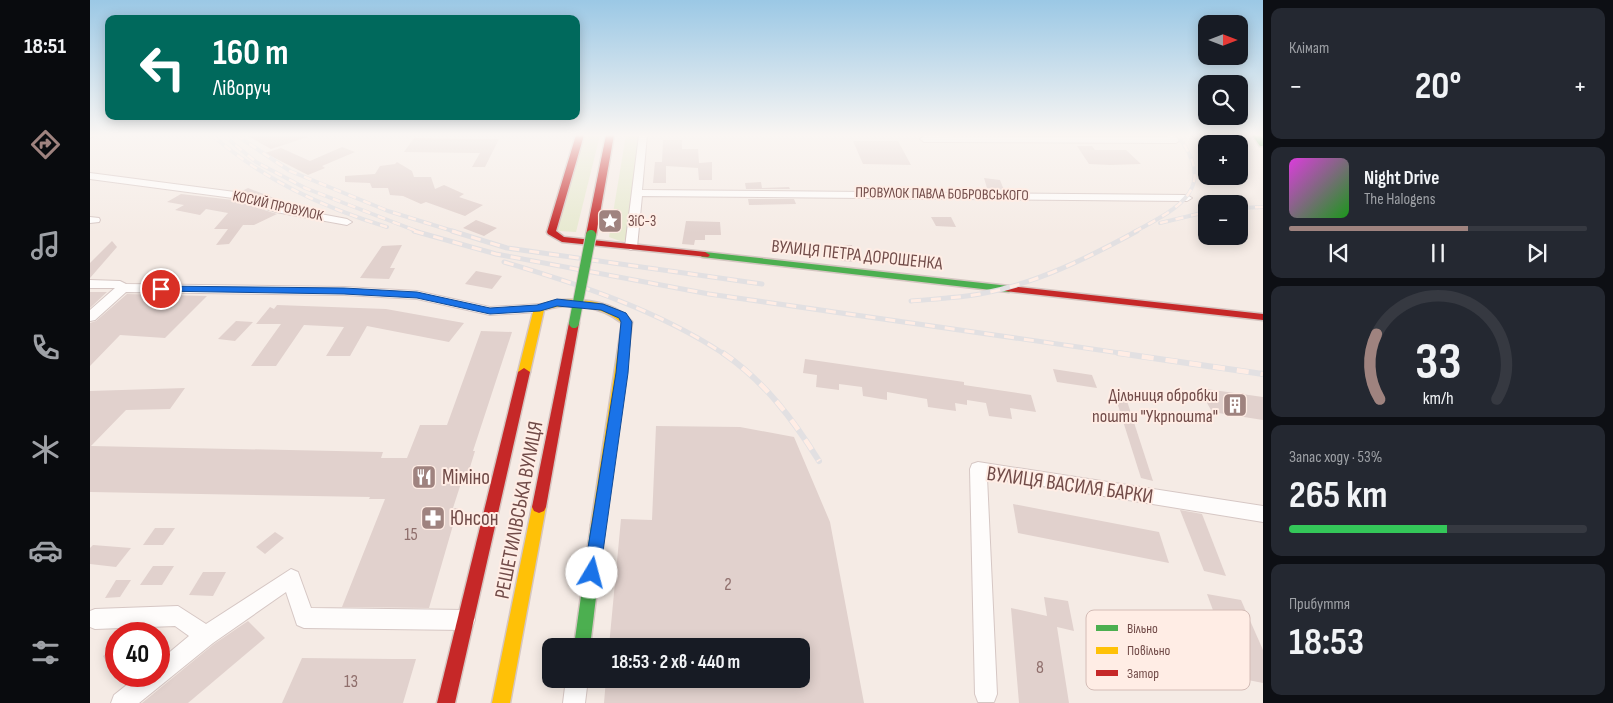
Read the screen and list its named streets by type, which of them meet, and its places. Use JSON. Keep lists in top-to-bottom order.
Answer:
{
  "streets": {
    "street": [
      "ПРОВУЛОК ПАВЛА БОБРОВСЬКОГО",
      "КОСИЙ ПРОВУЛОК",
      "ВУЛИЦЯ ПЕТРА ДОРОШЕНКА",
      "ВУЛИЦЯ ВАСИЛЯ БАРКИ",
      "РЕШЕТИЛІВСЬКА ВУЛИЦЯ"
    ]
  },
  "places": {
    "place": ["ЗіС-3"],
    "building": ["Дільниця обробки пошти \"Укрпошта\""],
    "restaurant": ["Міміно"],
    "pharmacy": ["Юнсон"]
  },
  "house_numbers": [
    "15",
    "2",
    "8",
    "13"
  ],
  "legend": ["Вільно", "Повільно", "Затор"],
  "north": "right",
  "page": {
    "tabs": "18:51",
    "tile": [
      "Клімат",
      ["Запас ходу · 53%", "265 km"],
      ["Прибуття", "18:53"]
    ],
    "map_buttons": ["+", "−"],
    "turn": ["160 m", "Ліворуч"],
    "heat": ["−", "20°", "+"],
    "song": ["Night Drive", "The Halogens"],
    "limit": "40",
    "trip": "18:53 · 2 хв · 440 m",
    "gauge": ["33", "km/h"]
  }
}
